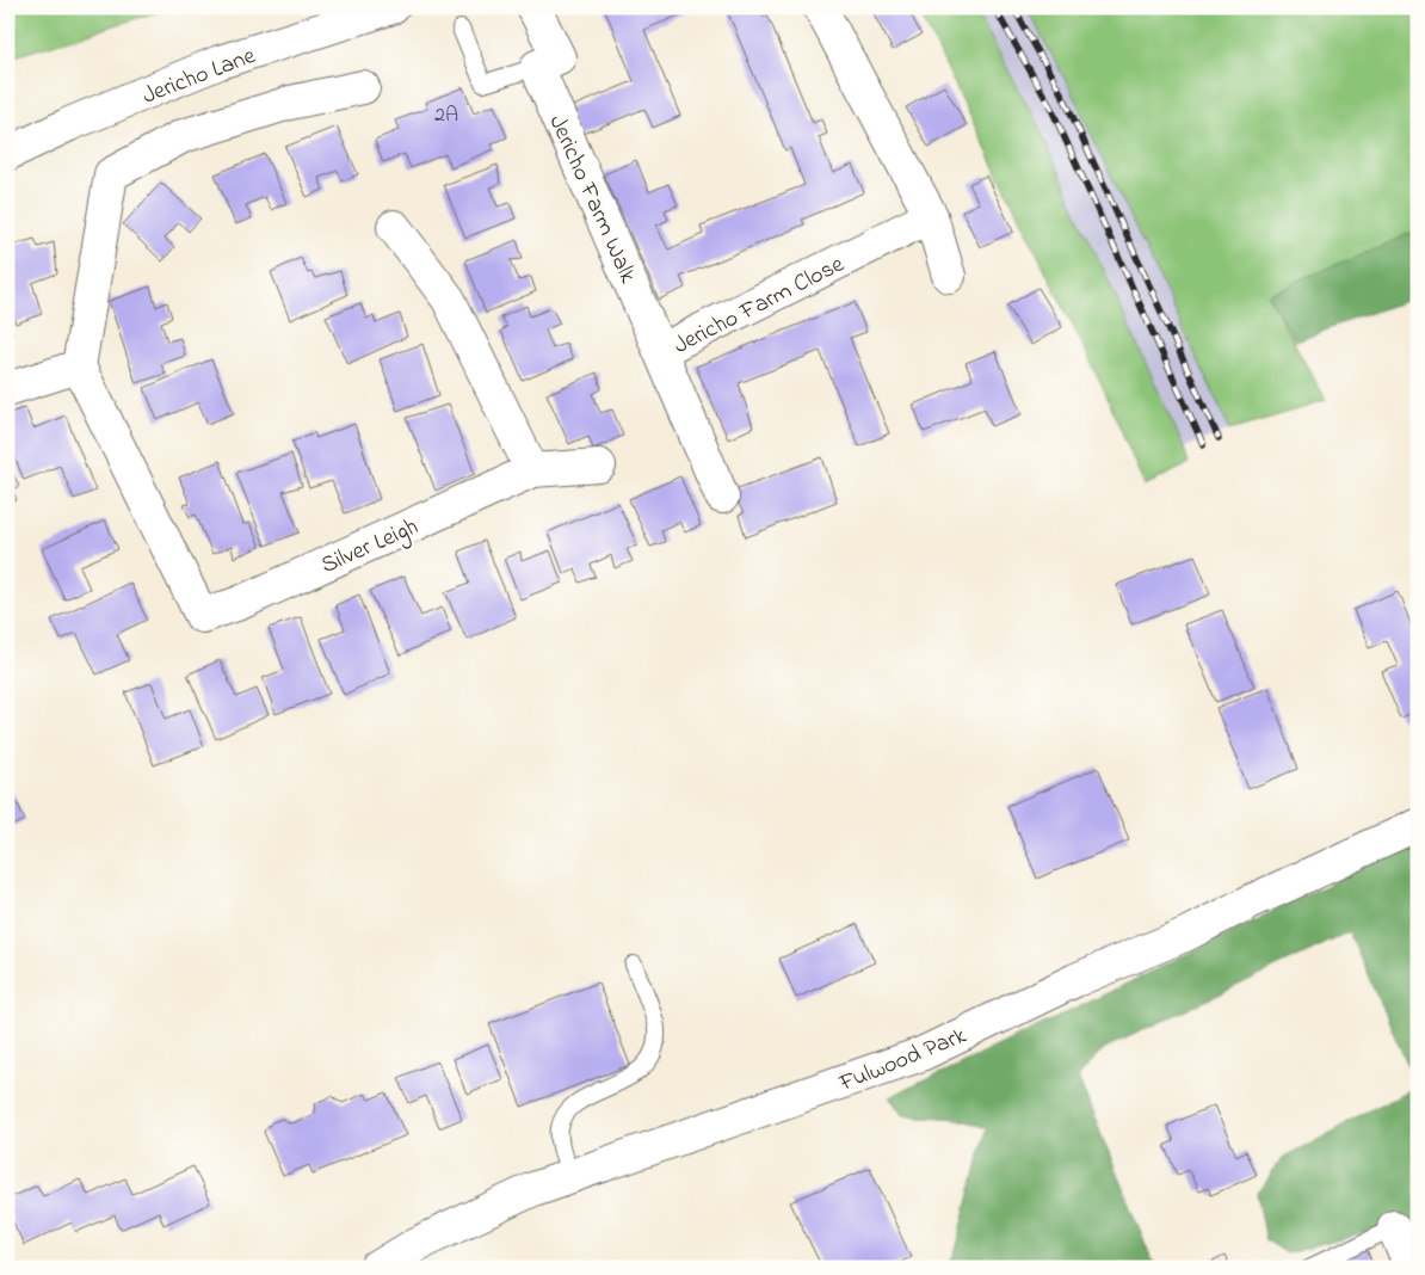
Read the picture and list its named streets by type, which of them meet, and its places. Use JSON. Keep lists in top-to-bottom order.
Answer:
{
  "streets": {
    "street": [
      "Jericho Lane",
      "Jericho Farm Walk",
      "Jericho Farm Close",
      "Silver Leigh",
      "Fulwood Park"
    ]
  },
  "crossings": [
    ["Jericho Farm Walk", "Jericho Farm Close"]
  ],
  "house_numbers": ["2A"]
}
